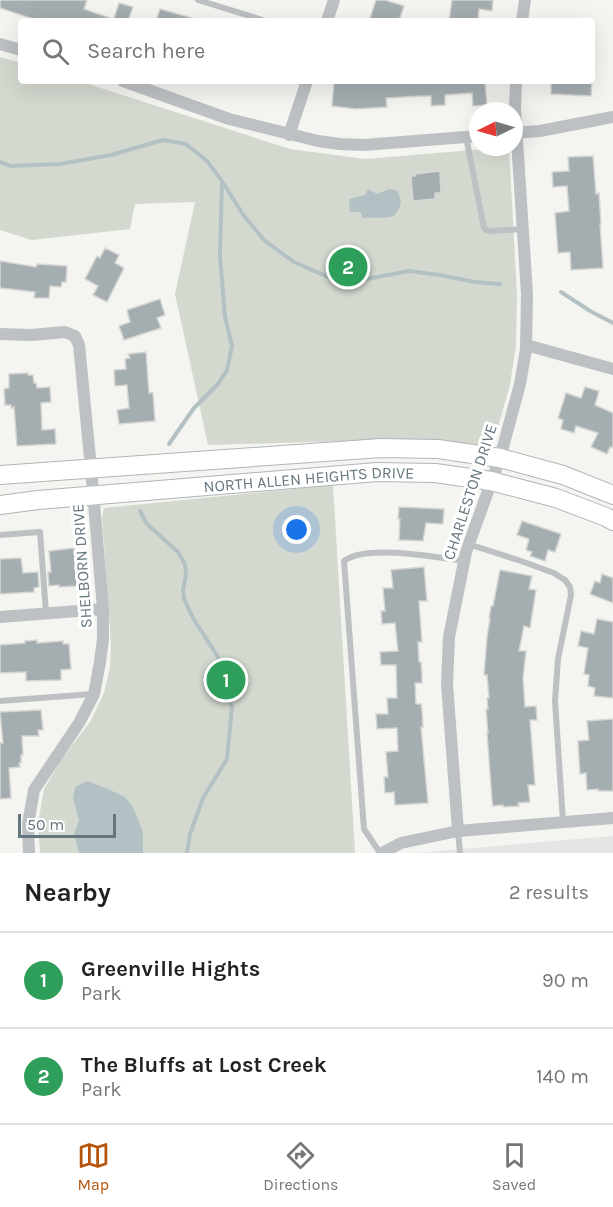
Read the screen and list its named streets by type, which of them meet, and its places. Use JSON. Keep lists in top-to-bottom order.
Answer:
{
  "streets": {
    "main road": ["NORTH ALLEN HEIGHTS DRIVE"],
    "street": ["CHARLESTON DRIVE", "SHELBORN DRIVE"]
  },
  "crossings": [
    ["NORTH ALLEN HEIGHTS DRIVE", "CHARLESTON DRIVE"],
    ["NORTH ALLEN HEIGHTS DRIVE", "SHELBORN DRIVE"]
  ],
  "scale_bar": "50 m",
  "north": "left",
  "page": {
    "search": "Search here",
    "pins": ["2", "1"],
    "scale": "50 m",
    "heading": ["Nearby", "2 results"],
    "list": [
      {
        "mark": "1",
        "name": "Greenville Hights",
        "note": "Park",
        "value": "90 m"
      },
      {
        "mark": "2",
        "name": "The Bluffs at Lost Creek",
        "note": "Park",
        "value": "140 m"
      }
    ],
    "nav": ["Map", "Directions", "Saved"]
  }
}
